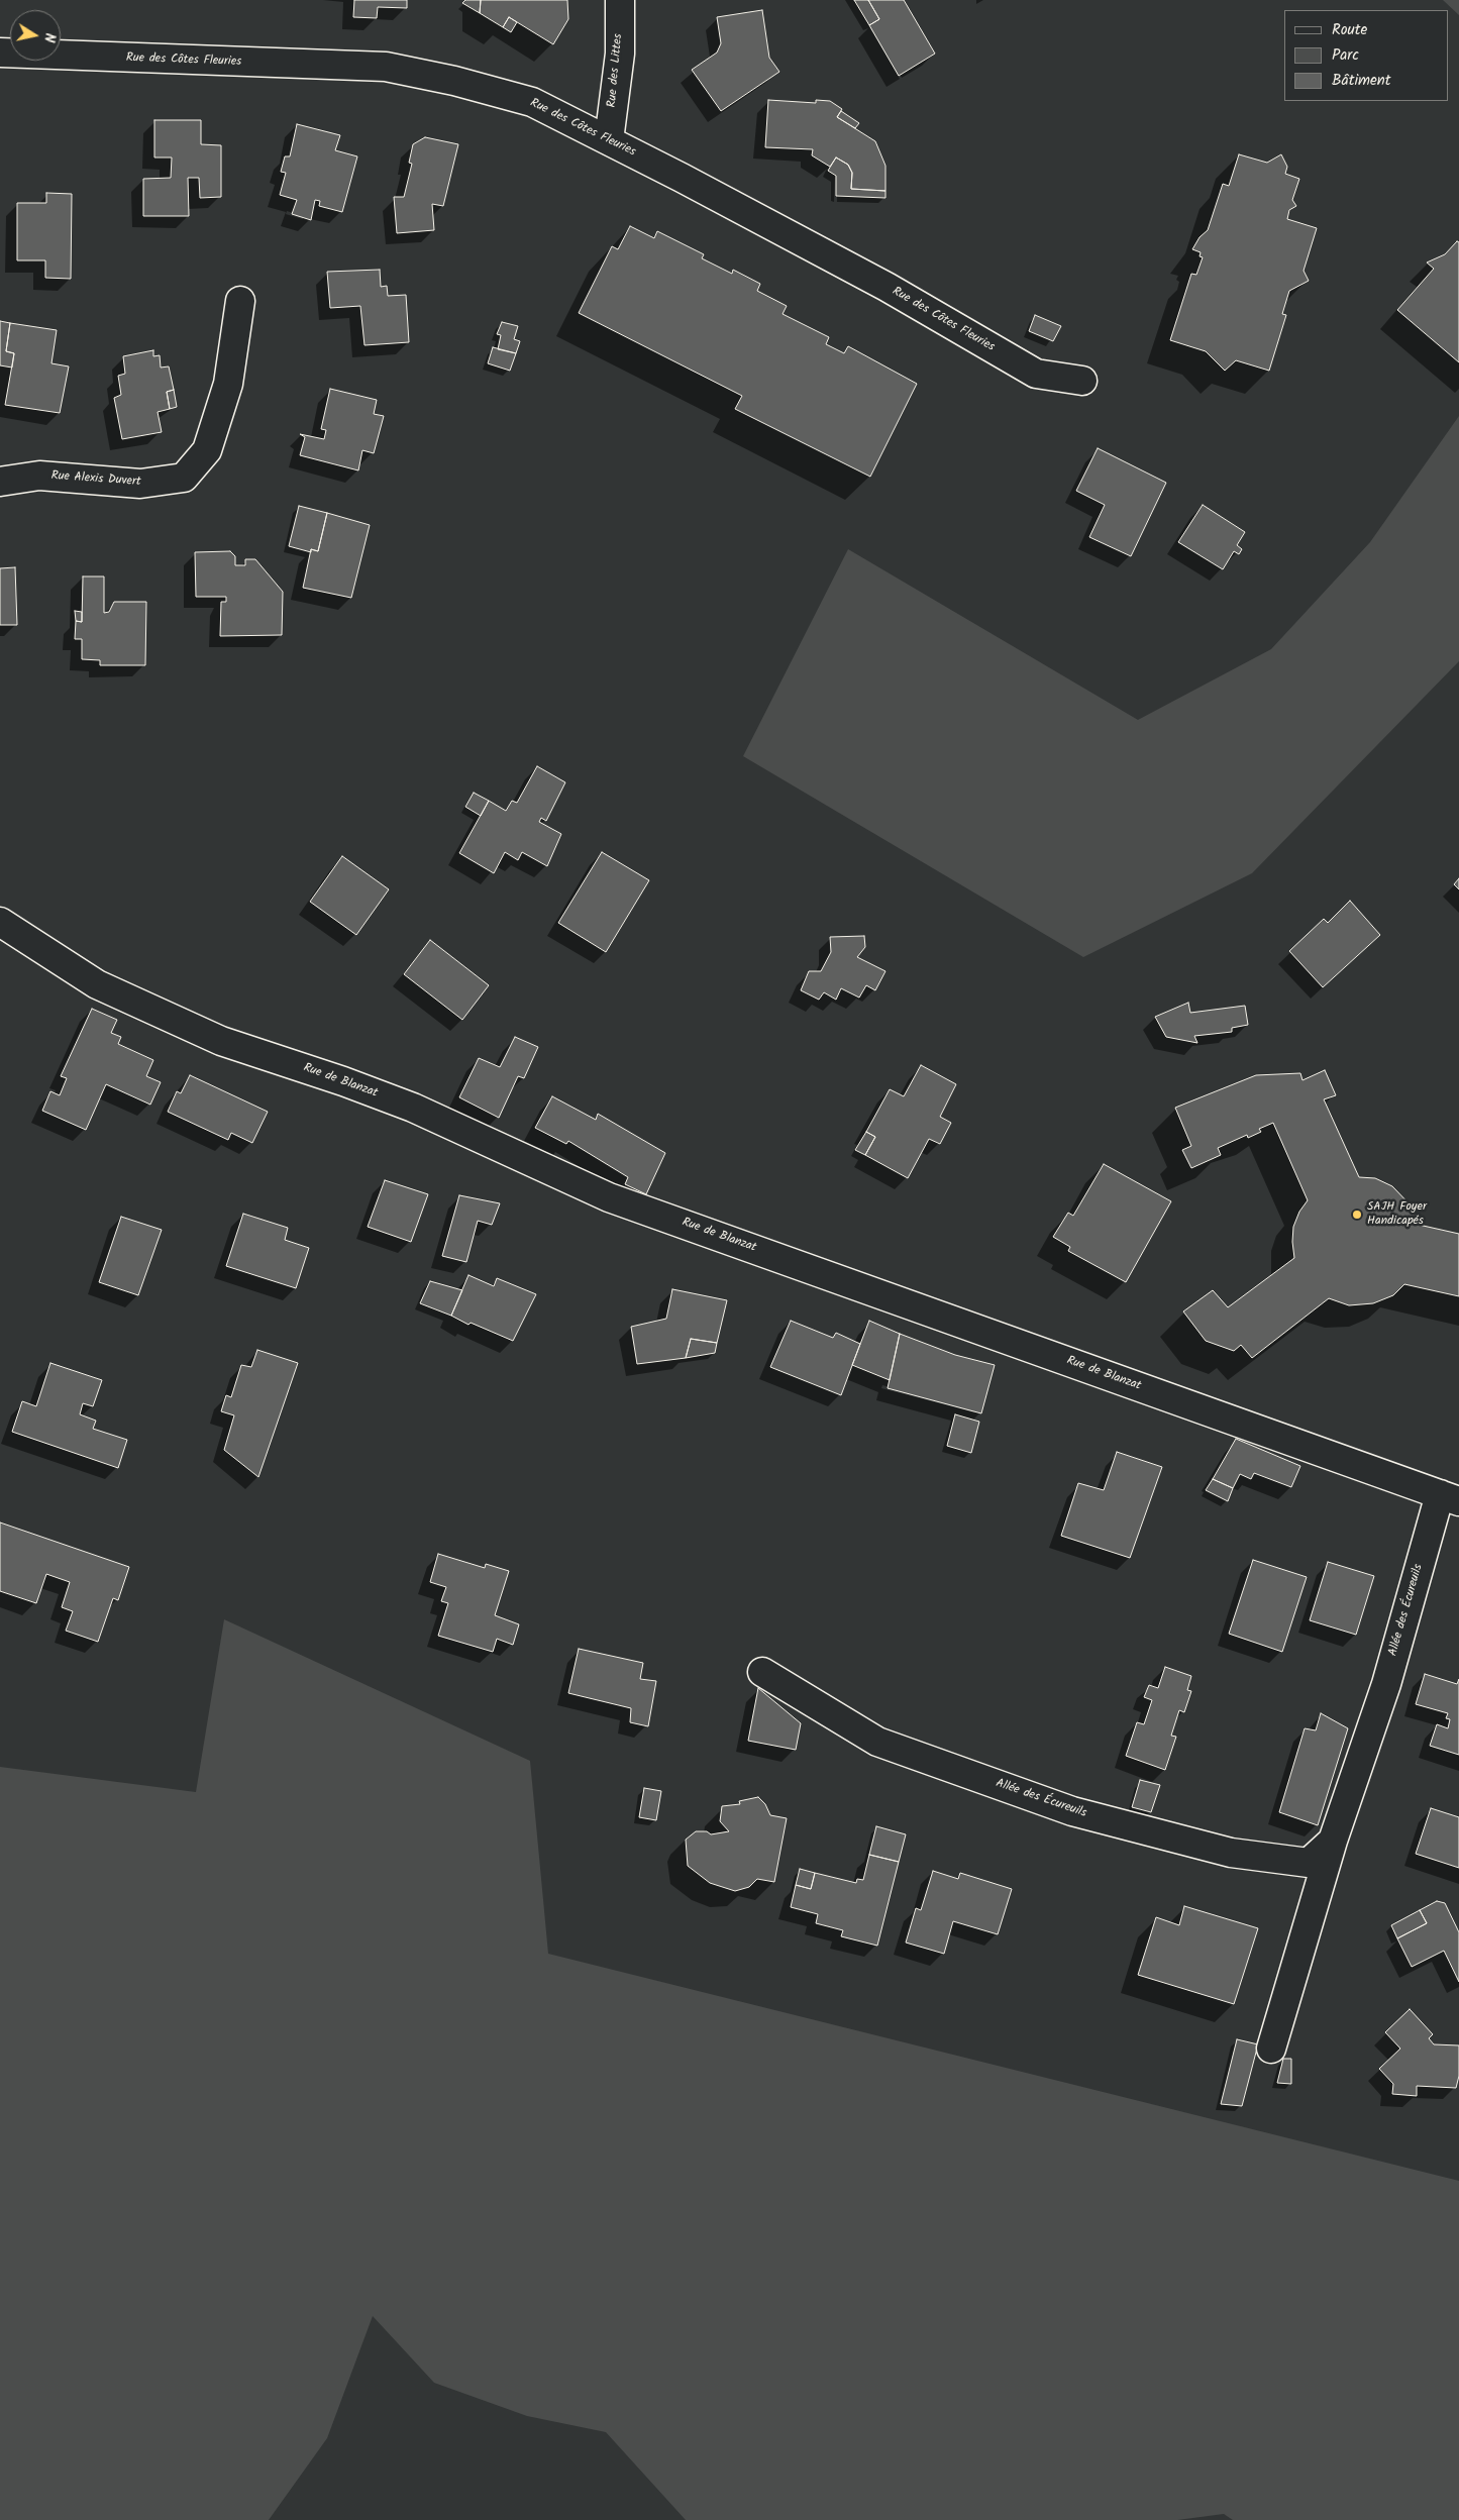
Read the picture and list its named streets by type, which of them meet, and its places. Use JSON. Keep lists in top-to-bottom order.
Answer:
{
  "streets": {
    "street": [
      "Rue des Côtes Fleuries",
      "Rue des Littes",
      "Rue Alexis Duvert",
      "Rue de Blanzat",
      "Allée des Écureuils"
    ]
  },
  "crossings": [
    ["Rue des Côtes Fleuries", "Rue des Littes"],
    ["Rue de Blanzat", "Allée des Écureuils"]
  ],
  "places": ["SAJH Foyer Handicapés"],
  "legend": ["Route", "Parc", "Bâtiment"],
  "north": "right"
}
